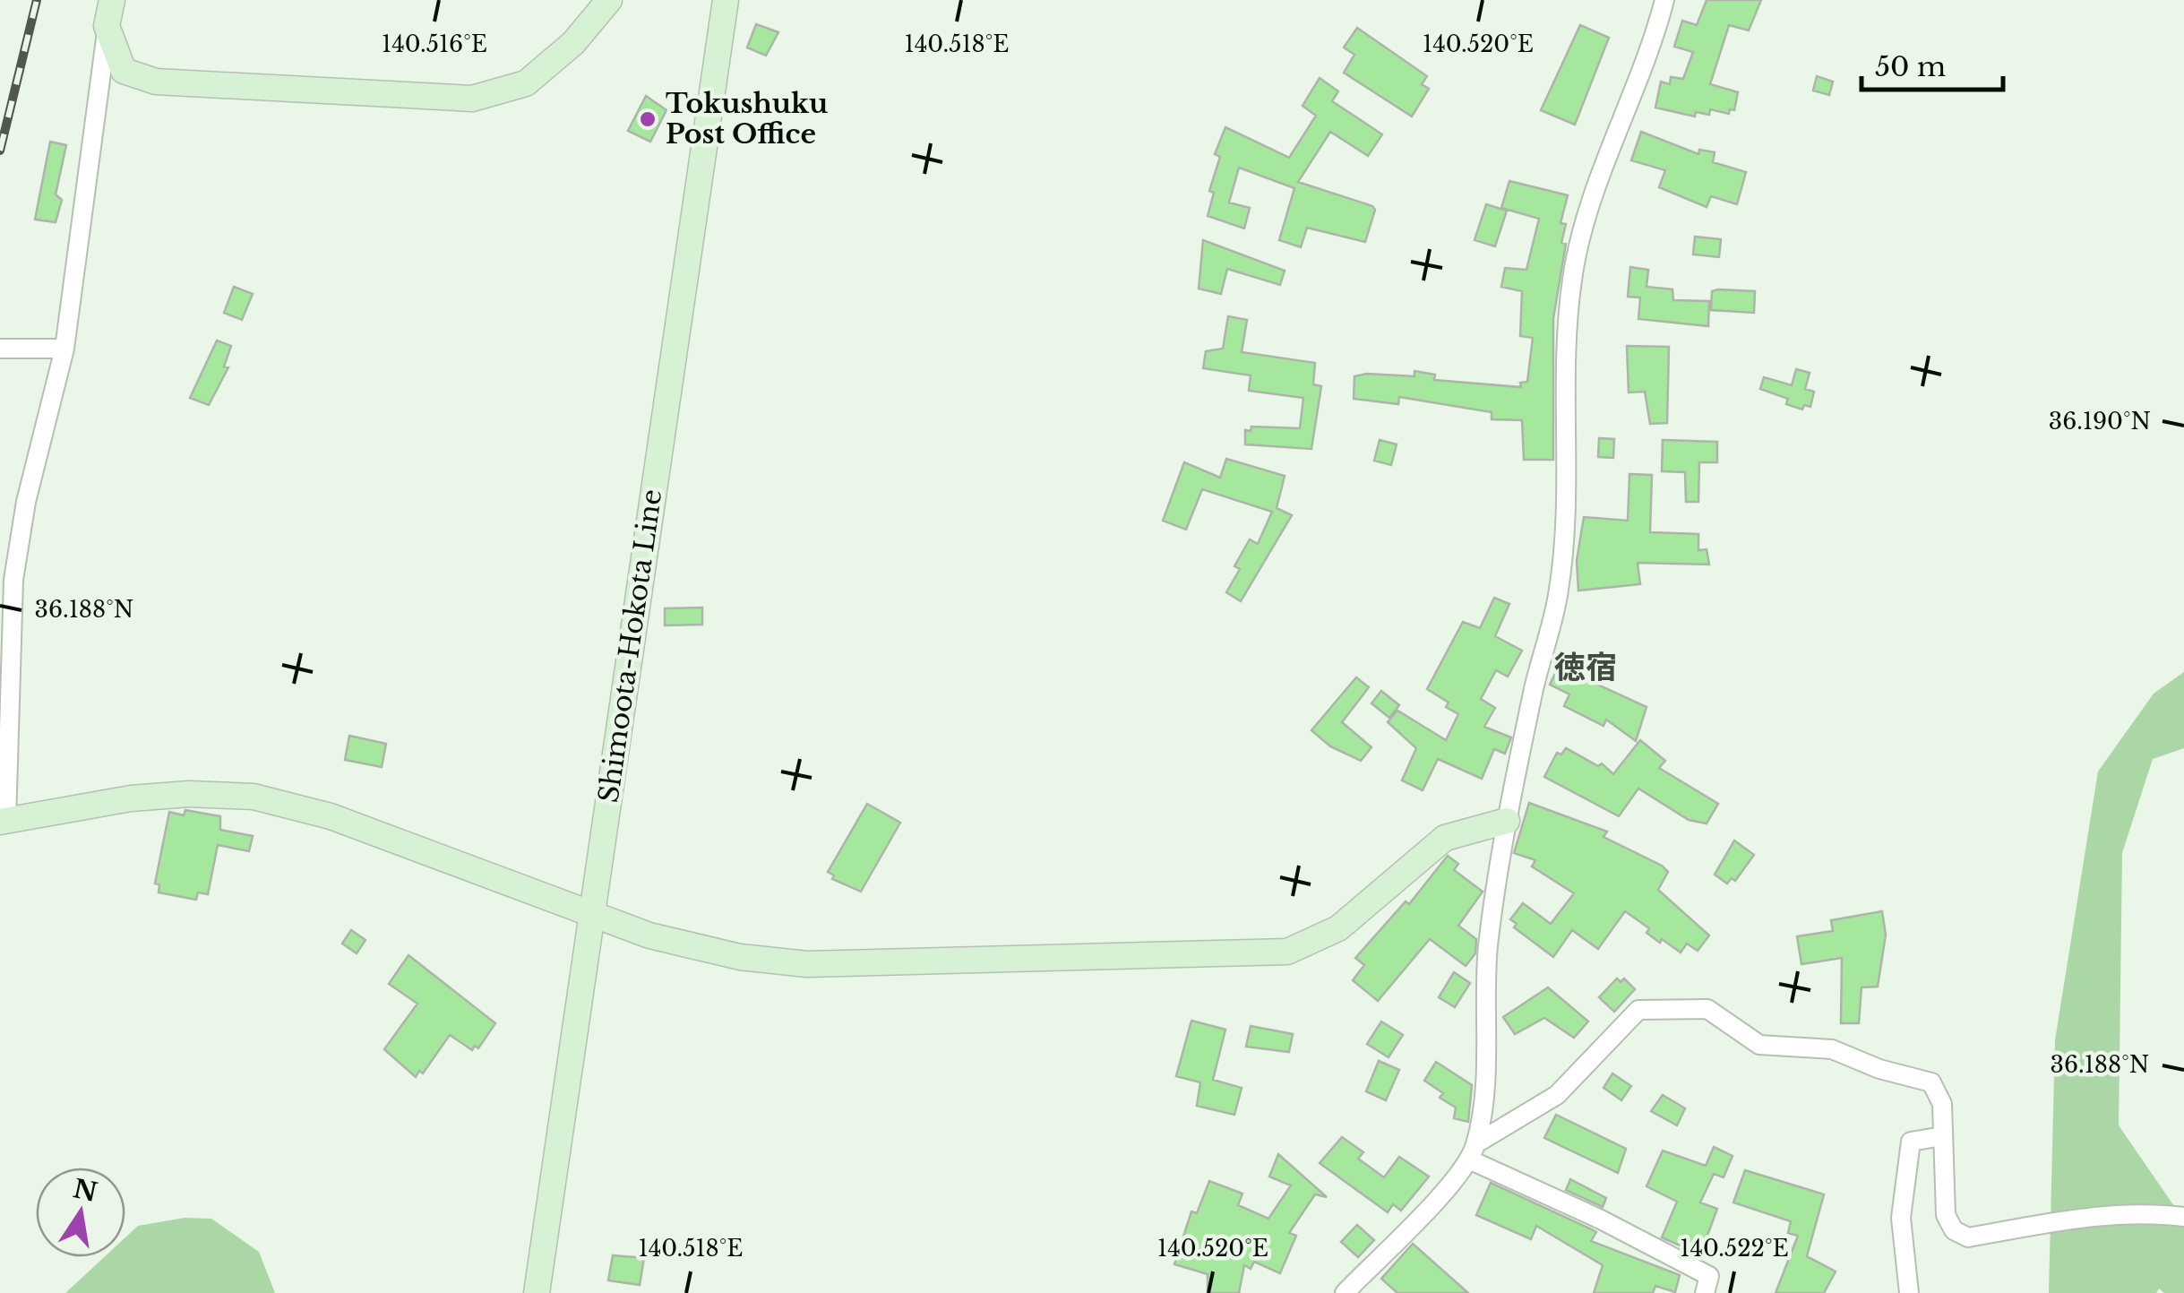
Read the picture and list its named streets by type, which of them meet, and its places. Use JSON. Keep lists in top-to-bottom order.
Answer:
{
  "streets": {
    "street": ["Shimoota-Hokota Line"]
  },
  "districts": ["徳宿"],
  "places": ["Tokushuku Post Office"],
  "scale_bar": "50 m",
  "north": "top",
  "coordinates": [
    "140.516°E",
    "140.518°E",
    "140.520°E",
    "36.190°N",
    "36.188°N",
    "140.522°E"
  ]
}
